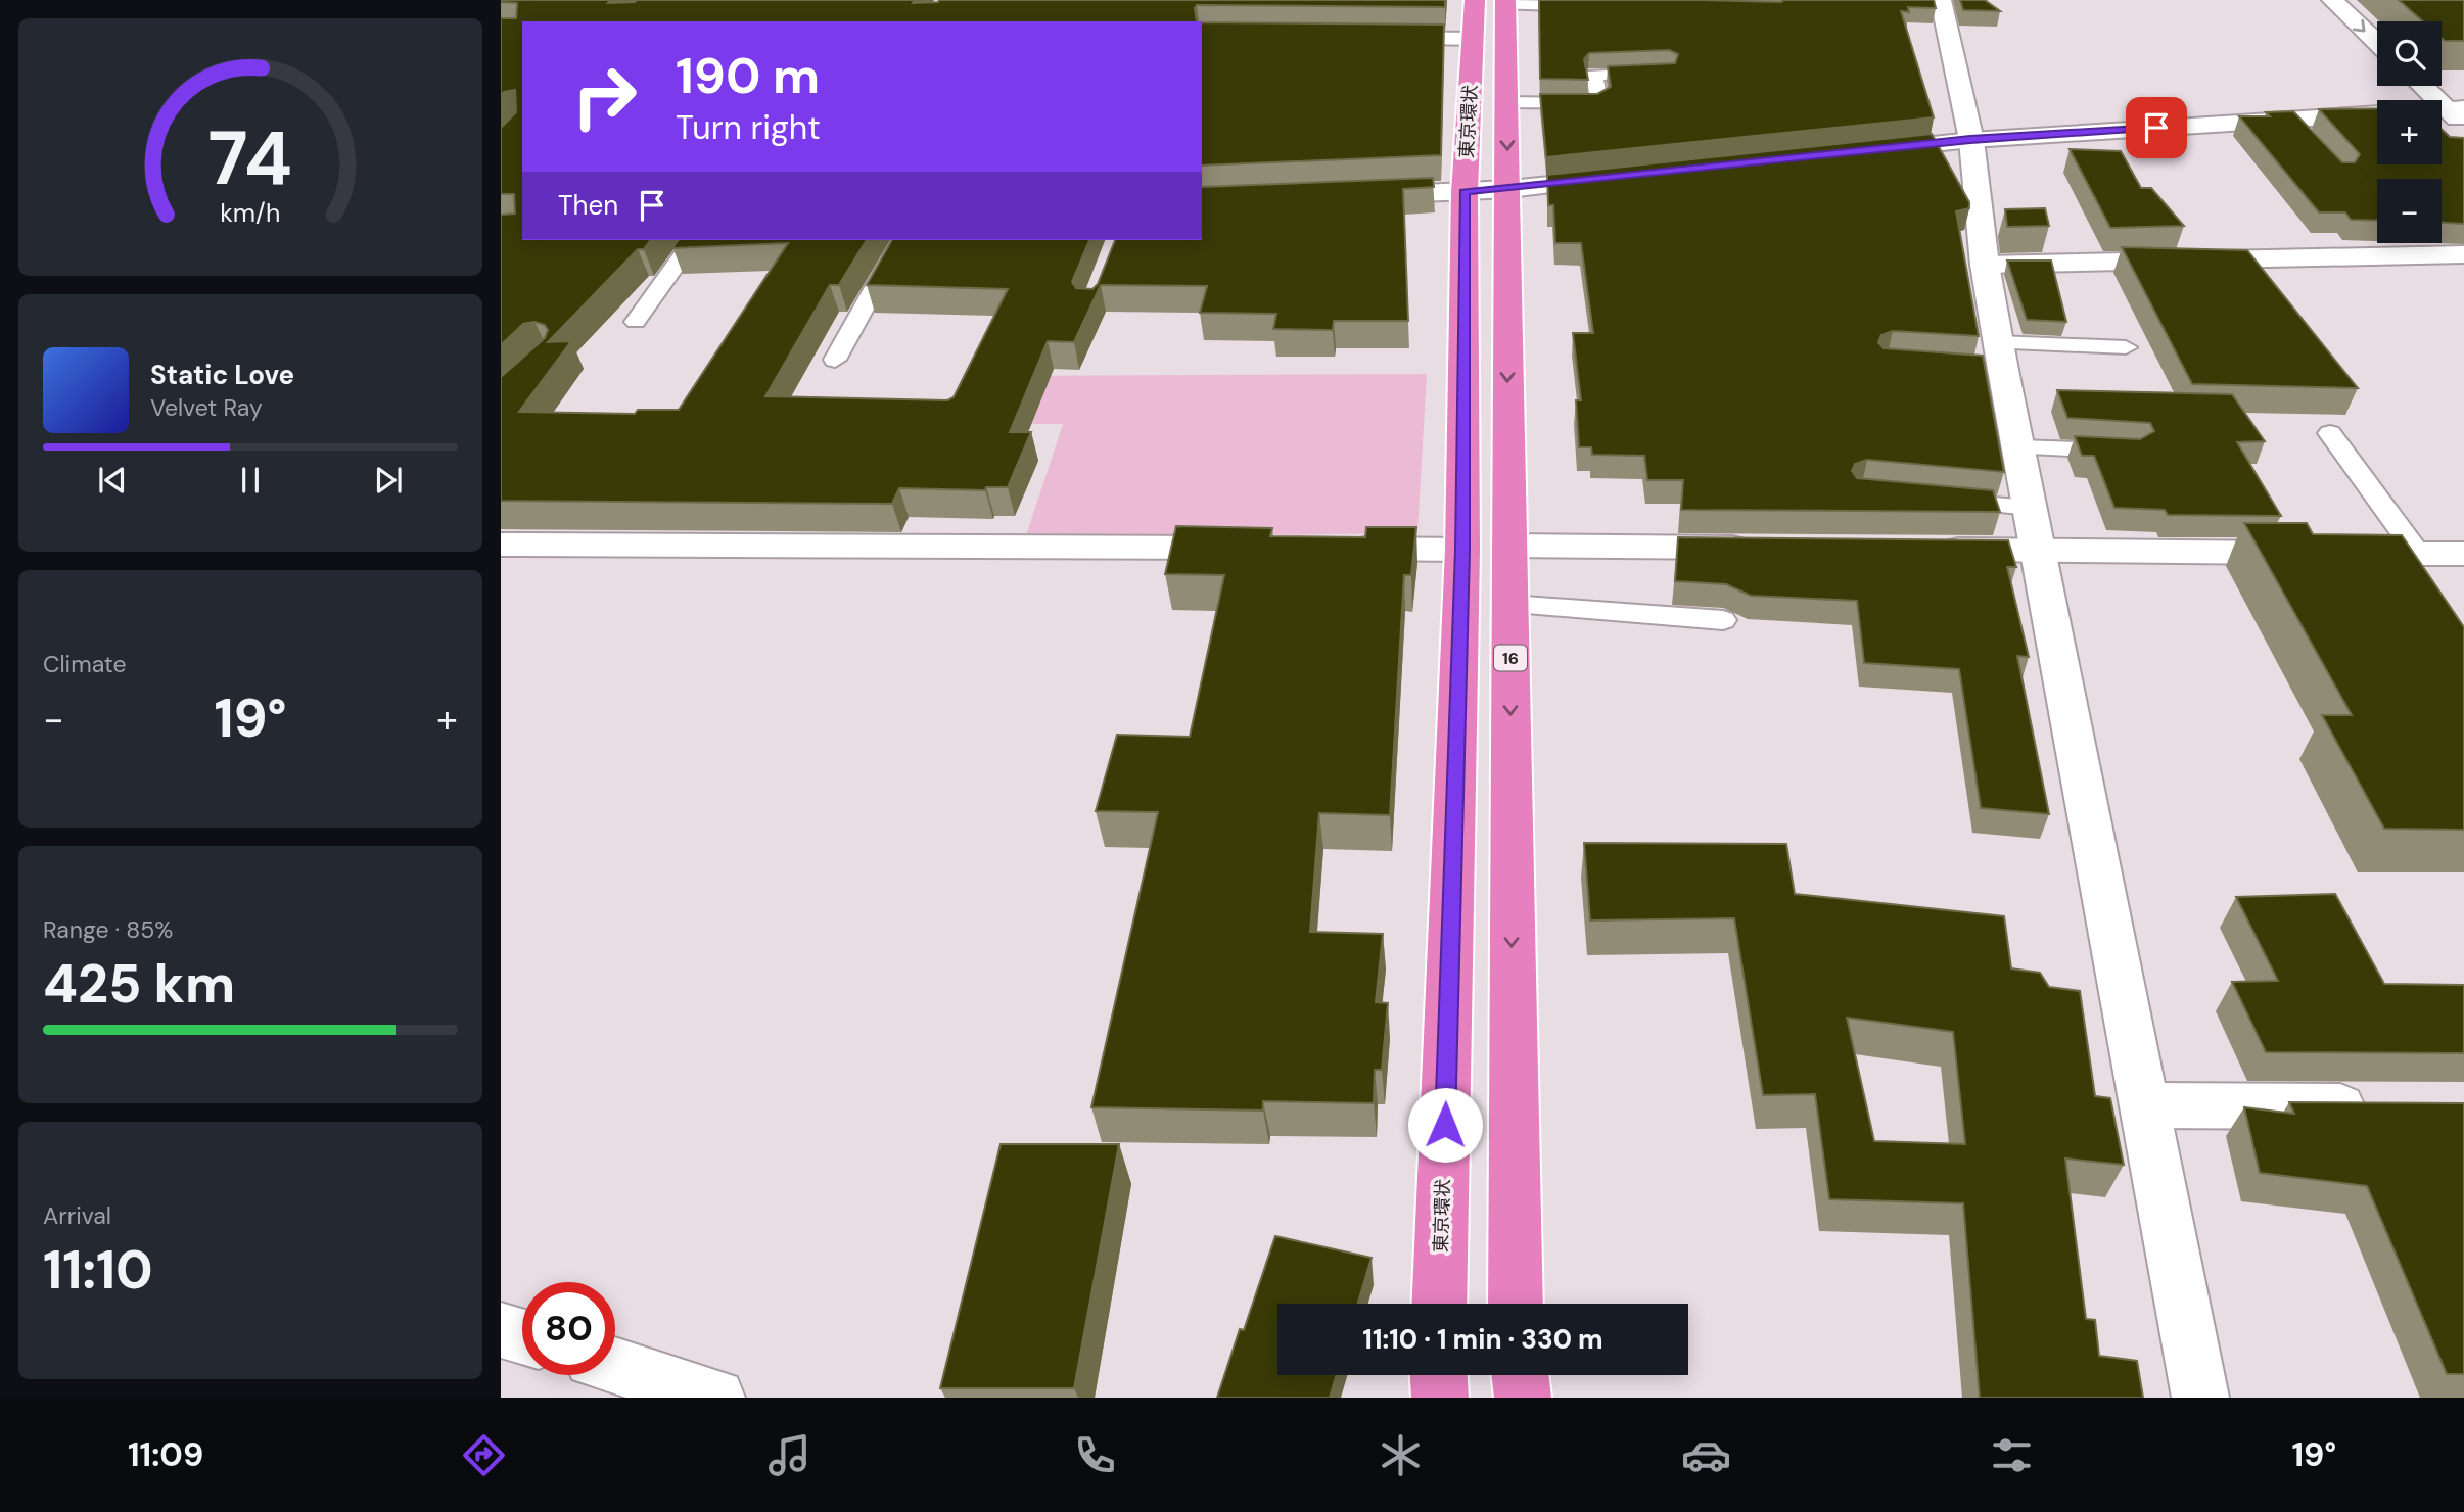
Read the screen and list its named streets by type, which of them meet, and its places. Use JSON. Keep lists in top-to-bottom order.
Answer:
{
  "streets": {
    "highway": ["東京環状", "16"]
  },
  "page": {
    "map_buttons": ["+", "−"],
    "turn": ["190 m", "Turn right"],
    "then": "Then",
    "song": ["Static Love", "Velvet Ray"],
    "tile": [
      "Climate",
      ["Range · 85%", "425 km"],
      ["Arrival", "11:10"]
    ],
    "heat": ["−", "19°", "+"],
    "limit": "80",
    "trip": "11:10 · 1 min · 330 m",
    "tabs": ["11:09", "19°"],
    "gauge": ["74", "km/h"]
  }
}
